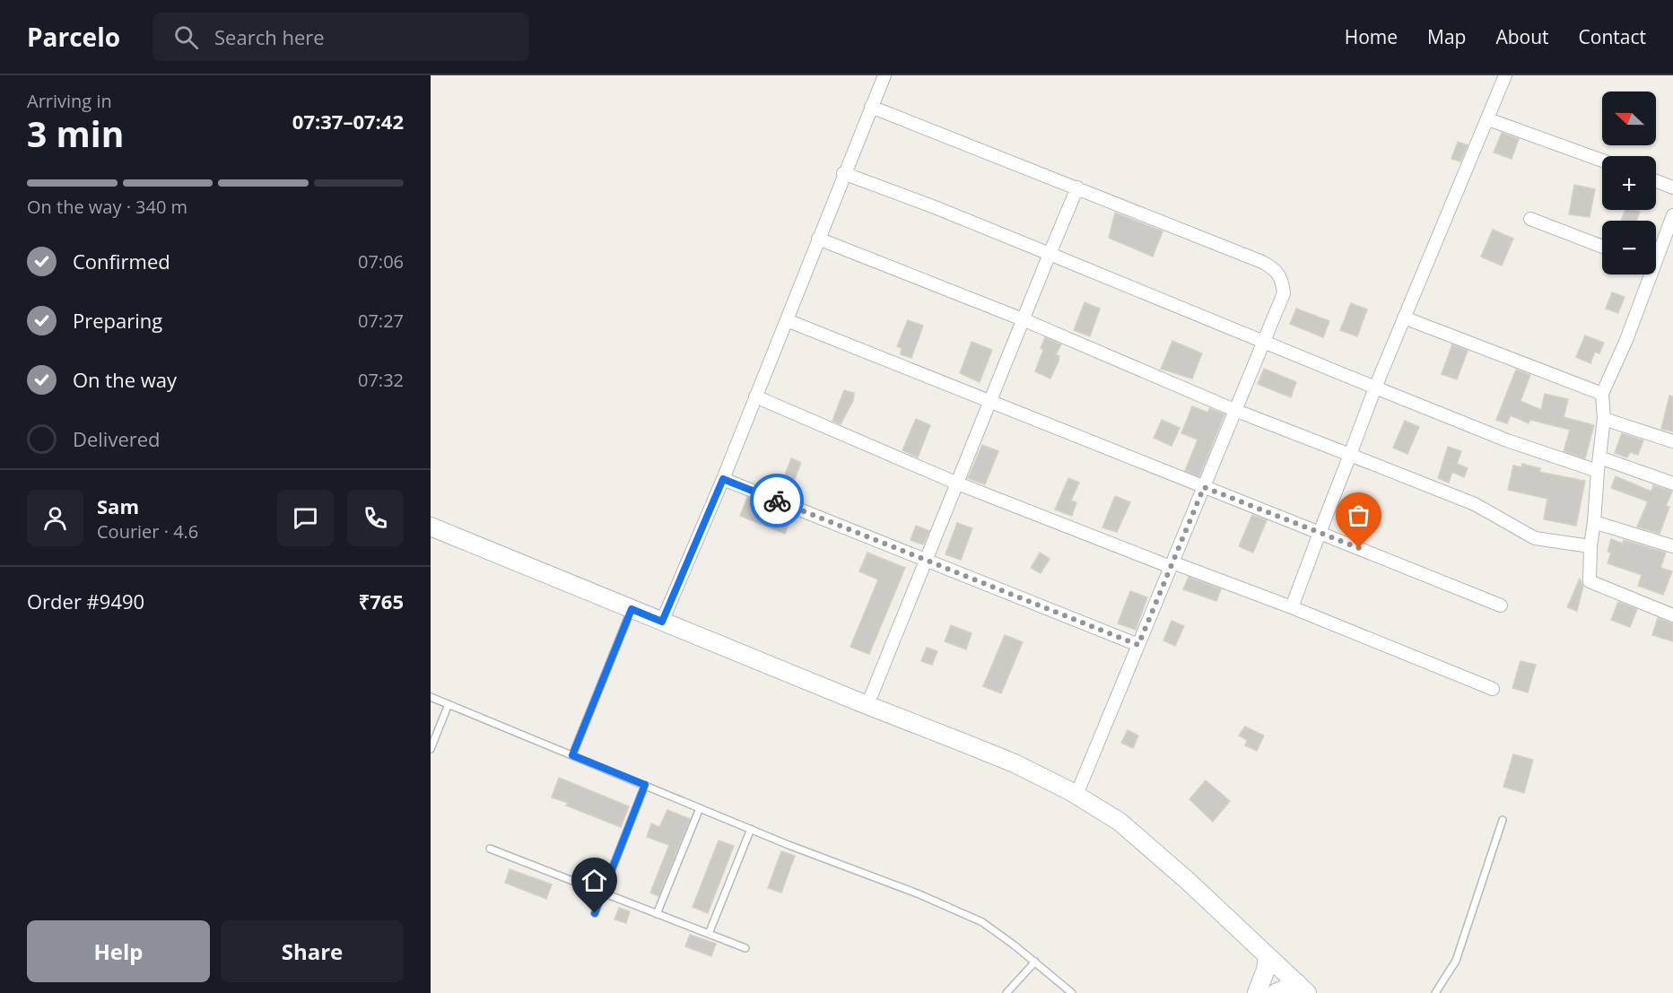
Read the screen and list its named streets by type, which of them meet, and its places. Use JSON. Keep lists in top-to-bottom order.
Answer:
{
  "north": "left",
  "page": {
    "header": "Parcelo",
    "search": "Search here",
    "nav": [
      "Home",
      "Map",
      "About",
      "Contact"
    ],
    "heading": ["3 min", "Arriving in", "07:37–07:42"],
    "panel": [
      "Sam",
      "Courier · 4.6",
      "Order #9490",
      "₹765"
    ],
    "map_buttons": ["+", "−"],
    "bar": "On the way · 340 m",
    "list": [
      ["Confirmed", "07:06"],
      ["Preparing", "07:27"],
      ["On the way", "07:32"],
      "Delivered"
    ],
    "buttons": ["Help", "Share"]
  }
}
